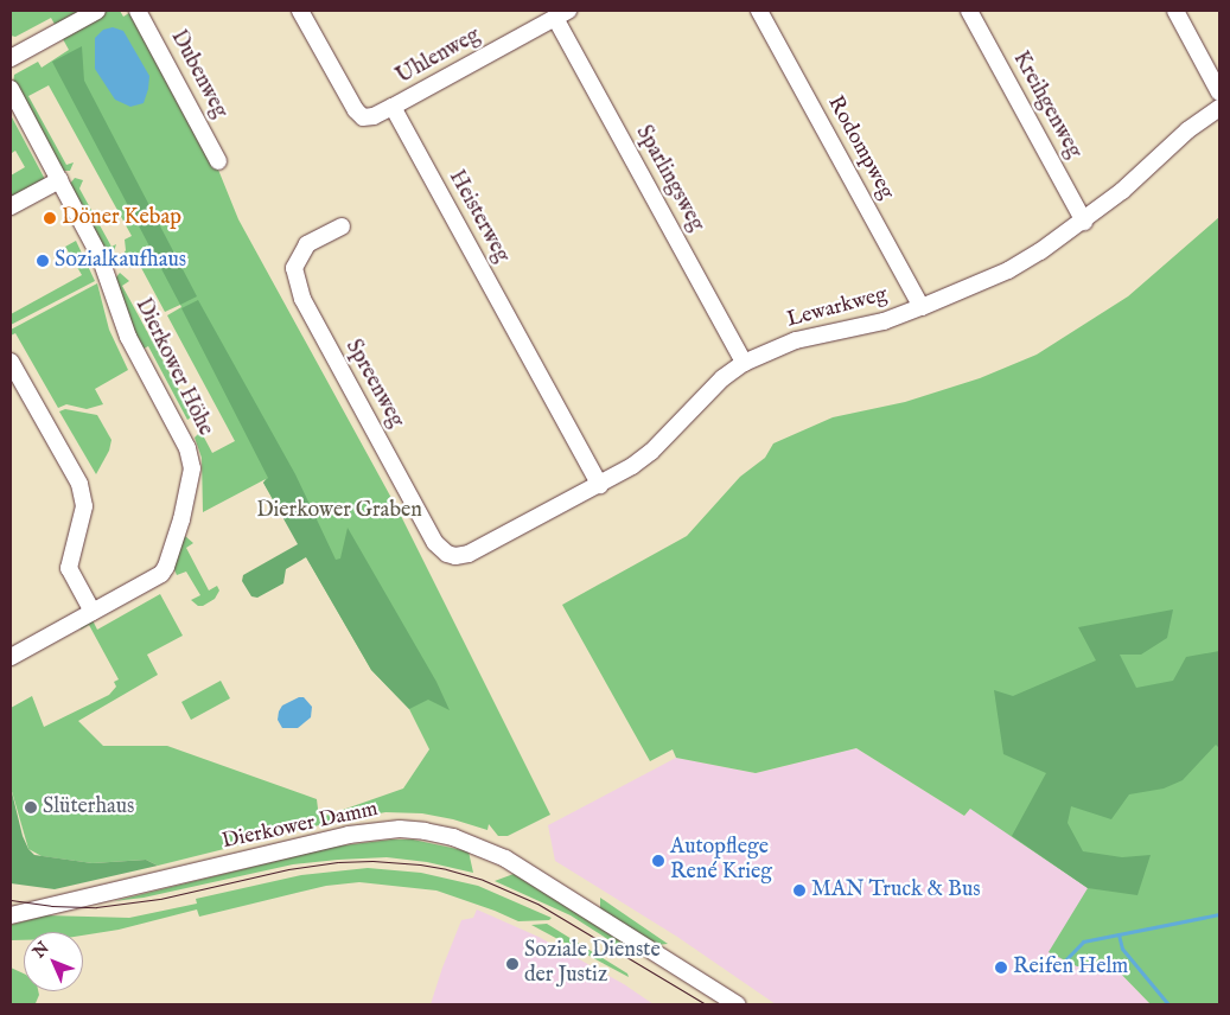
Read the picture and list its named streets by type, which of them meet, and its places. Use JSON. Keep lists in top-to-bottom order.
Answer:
{
  "streets": {
    "street": [
      "Uhlenweg",
      "Dubenweg",
      "Kreihgenweg",
      "Rodompweg",
      "Sparlingsweg",
      "Heisterweg",
      "Lewarkweg",
      "Dierkower Höhe",
      "Spreenweg",
      "Dierkower Damm"
    ]
  },
  "crossings": [
    ["Uhlenweg", "Sparlingsweg"],
    ["Uhlenweg", "Heisterweg"],
    ["Kreihgenweg", "Lewarkweg"],
    ["Rodompweg", "Lewarkweg"],
    ["Sparlingsweg", "Lewarkweg"],
    ["Heisterweg", "Lewarkweg"],
    ["Lewarkweg", "Spreenweg"]
  ],
  "parks": ["Dierkower Graben"],
  "places": [
    "Döner Kebap",
    "Sozialkaufhaus",
    "Slüterhaus",
    "Autopflege René Krieg",
    "MAN Truck & Bus",
    "Soziale Dienste der Justiz",
    "Reifen Helm"
  ],
  "north": "top left"
}
